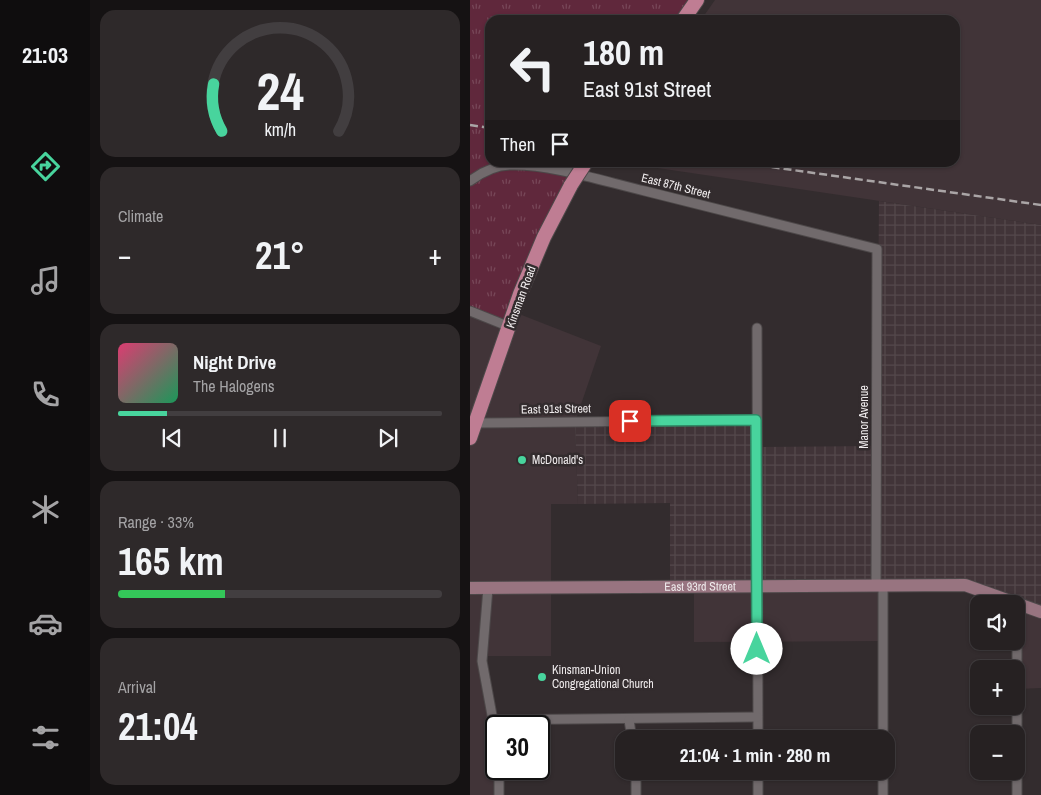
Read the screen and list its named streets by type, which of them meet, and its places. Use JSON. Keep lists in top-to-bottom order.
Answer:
{
  "streets": {
    "main road": ["Kinsman Road", "East 93rd Street"],
    "street": ["East 87th Street", "East 91st Street", "Manor Avenue"]
  },
  "crossings": [
    ["East 87th Street", "Manor Avenue"],
    ["Kinsman Road", "East 91st Street"],
    ["Manor Avenue", "East 93rd Street"]
  ],
  "places": ["McDonald's", "Kinsman-Union Congregational Church"],
  "page": {
    "tabs": "21:03",
    "turn": ["180 m", "East 91st Street"],
    "then": "Then",
    "tile": [
      "Climate",
      ["Range · 33%", "165 km"],
      ["Arrival", "21:04"]
    ],
    "heat": ["−", "21°", "+"],
    "song": ["Night Drive", "The Halogens"],
    "map_buttons": ["+", "−"],
    "limit": "30",
    "trip": "21:04 · 1 min · 280 m",
    "gauge": ["24", "km/h"]
  }
}
